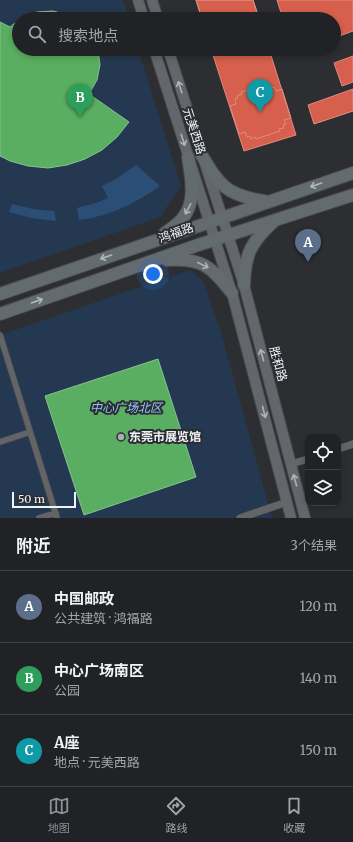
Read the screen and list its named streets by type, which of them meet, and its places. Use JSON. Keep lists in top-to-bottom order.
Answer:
{
  "streets": {
    "main road": ["元美西路", "鸿福路", "胜和路"]
  },
  "crossings": [
    ["元美西路", "鸿福路"],
    ["元美西路", "胜和路"],
    ["鸿福路", "胜和路"]
  ],
  "parks": ["中心广场北区"],
  "places": ["东莞市展览馆"],
  "scale_bar": "50 m",
  "page": {
    "search": "搜索地点",
    "pins": ["C", "B", "A"],
    "scale": "50 m",
    "heading": ["附近", "3个结果"],
    "list": [
      {
        "mark": "A",
        "name": "中国邮政",
        "note": "公共建筑 · 鸿福路",
        "value": "120 m"
      },
      {
        "mark": "B",
        "name": "中心广场南区",
        "note": "公园",
        "value": "140 m"
      },
      {
        "mark": "C",
        "name": "A座",
        "note": "地点 · 元美西路",
        "value": "150 m"
      }
    ],
    "nav": ["地图", "路线", "收藏"]
  }
}
